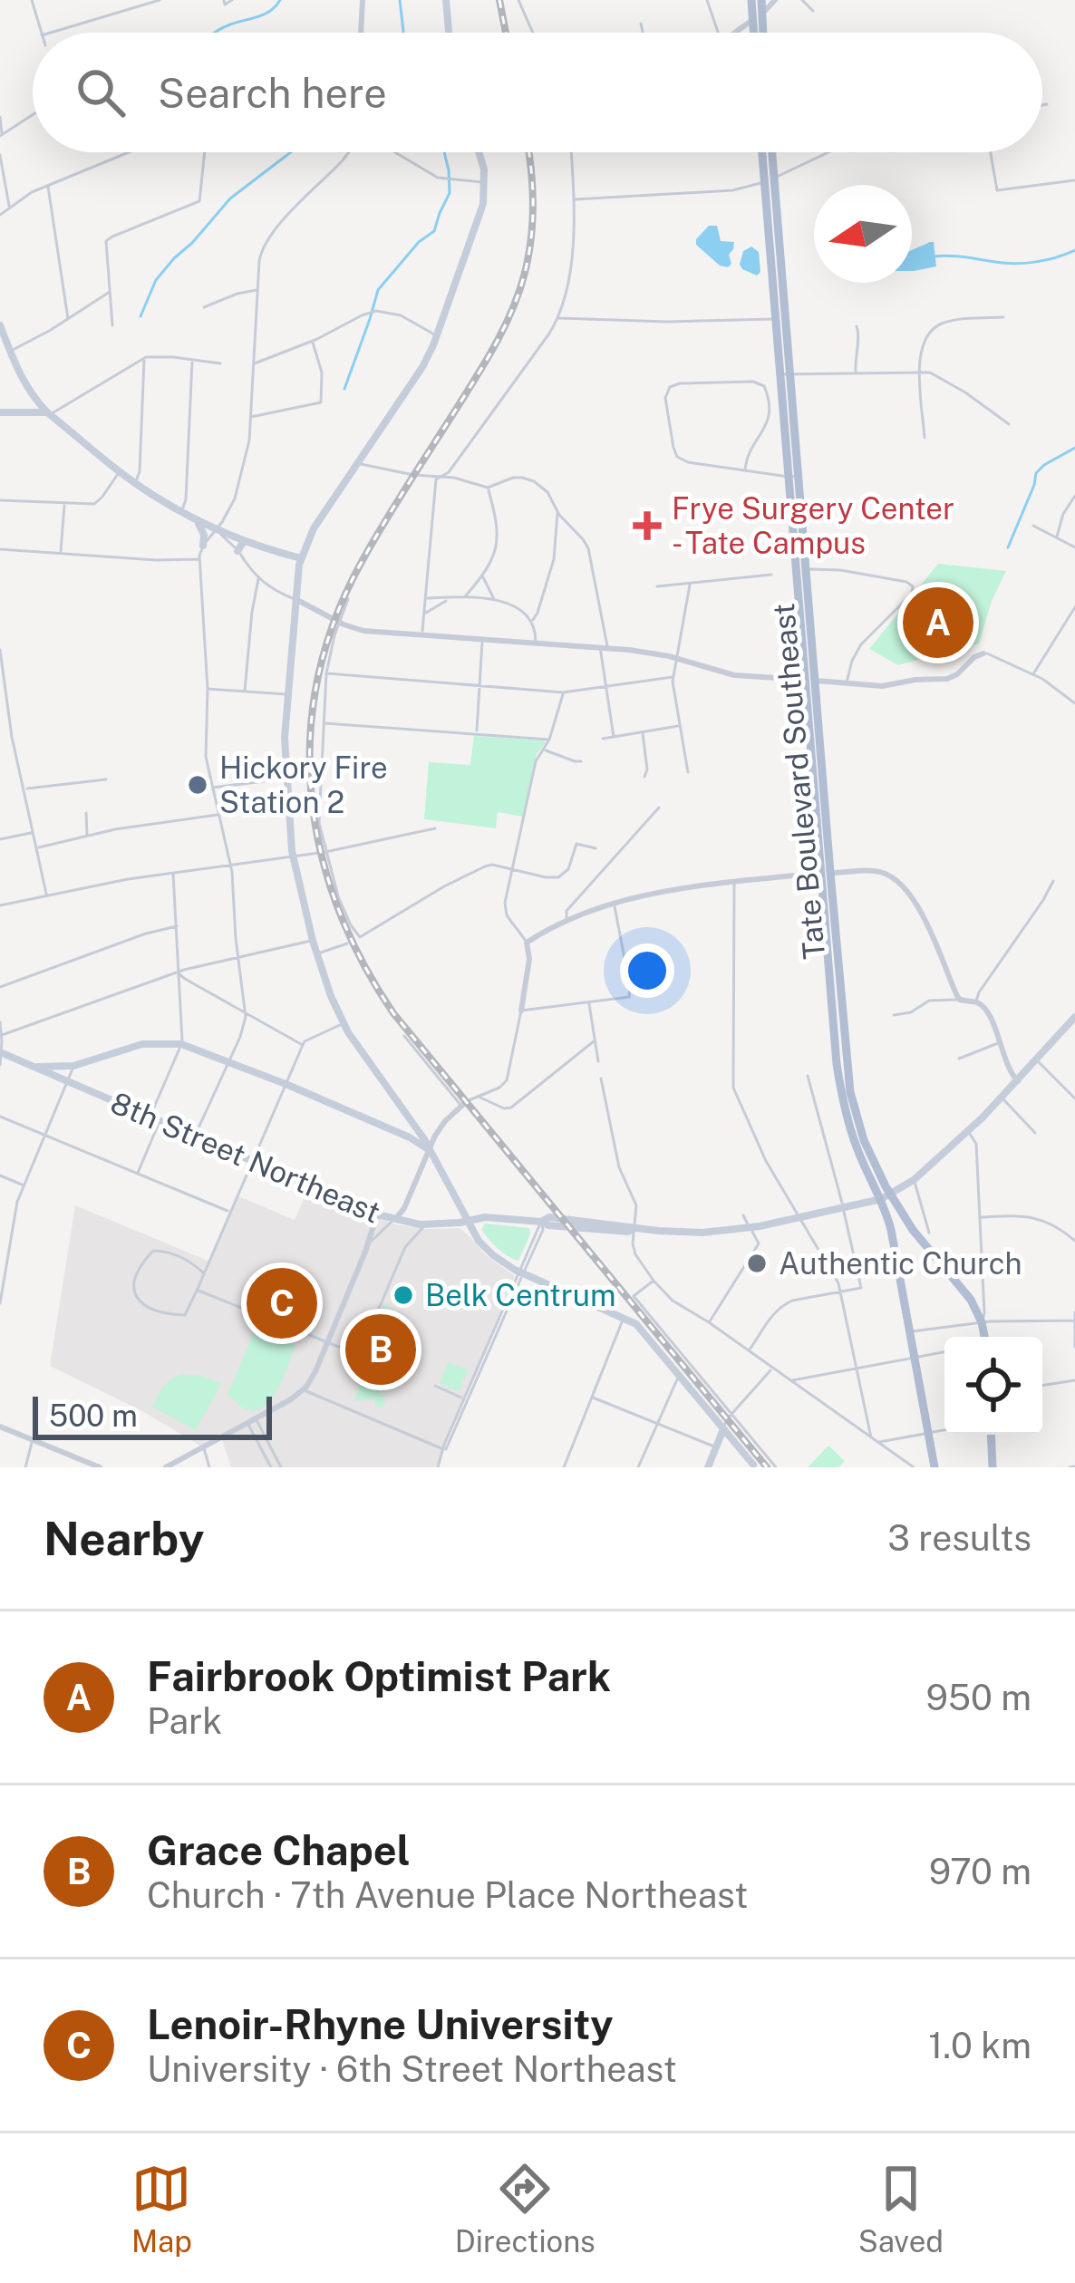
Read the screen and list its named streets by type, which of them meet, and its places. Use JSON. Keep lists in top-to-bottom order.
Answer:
{
  "streets": {
    "main road": ["Tate Boulevard Southeast", "8th Street Northeast"]
  },
  "places": {
    "health": ["Frye Surgery Center - Tate Campus"],
    "other": ["Hickory Fire Station 2", "Authentic Church", "Belk Centrum"]
  },
  "scale_bar": "500 m",
  "north": "left",
  "page": {
    "search": "Search here",
    "pins": ["A", "C", "B"],
    "scale": "500 m",
    "heading": ["Nearby", "3 results"],
    "list": [
      {
        "mark": "A",
        "name": "Fairbrook Optimist Park",
        "note": "Park",
        "value": "950 m"
      },
      {
        "mark": "B",
        "name": "Grace Chapel",
        "note": "Church · 7th Avenue Place Northeast",
        "value": "970 m"
      },
      {
        "mark": "C",
        "name": "Lenoir-Rhyne University",
        "note": "University · 6th Street Northeast",
        "value": "1.0 km"
      }
    ],
    "nav": ["Map", "Directions", "Saved"]
  }
}
